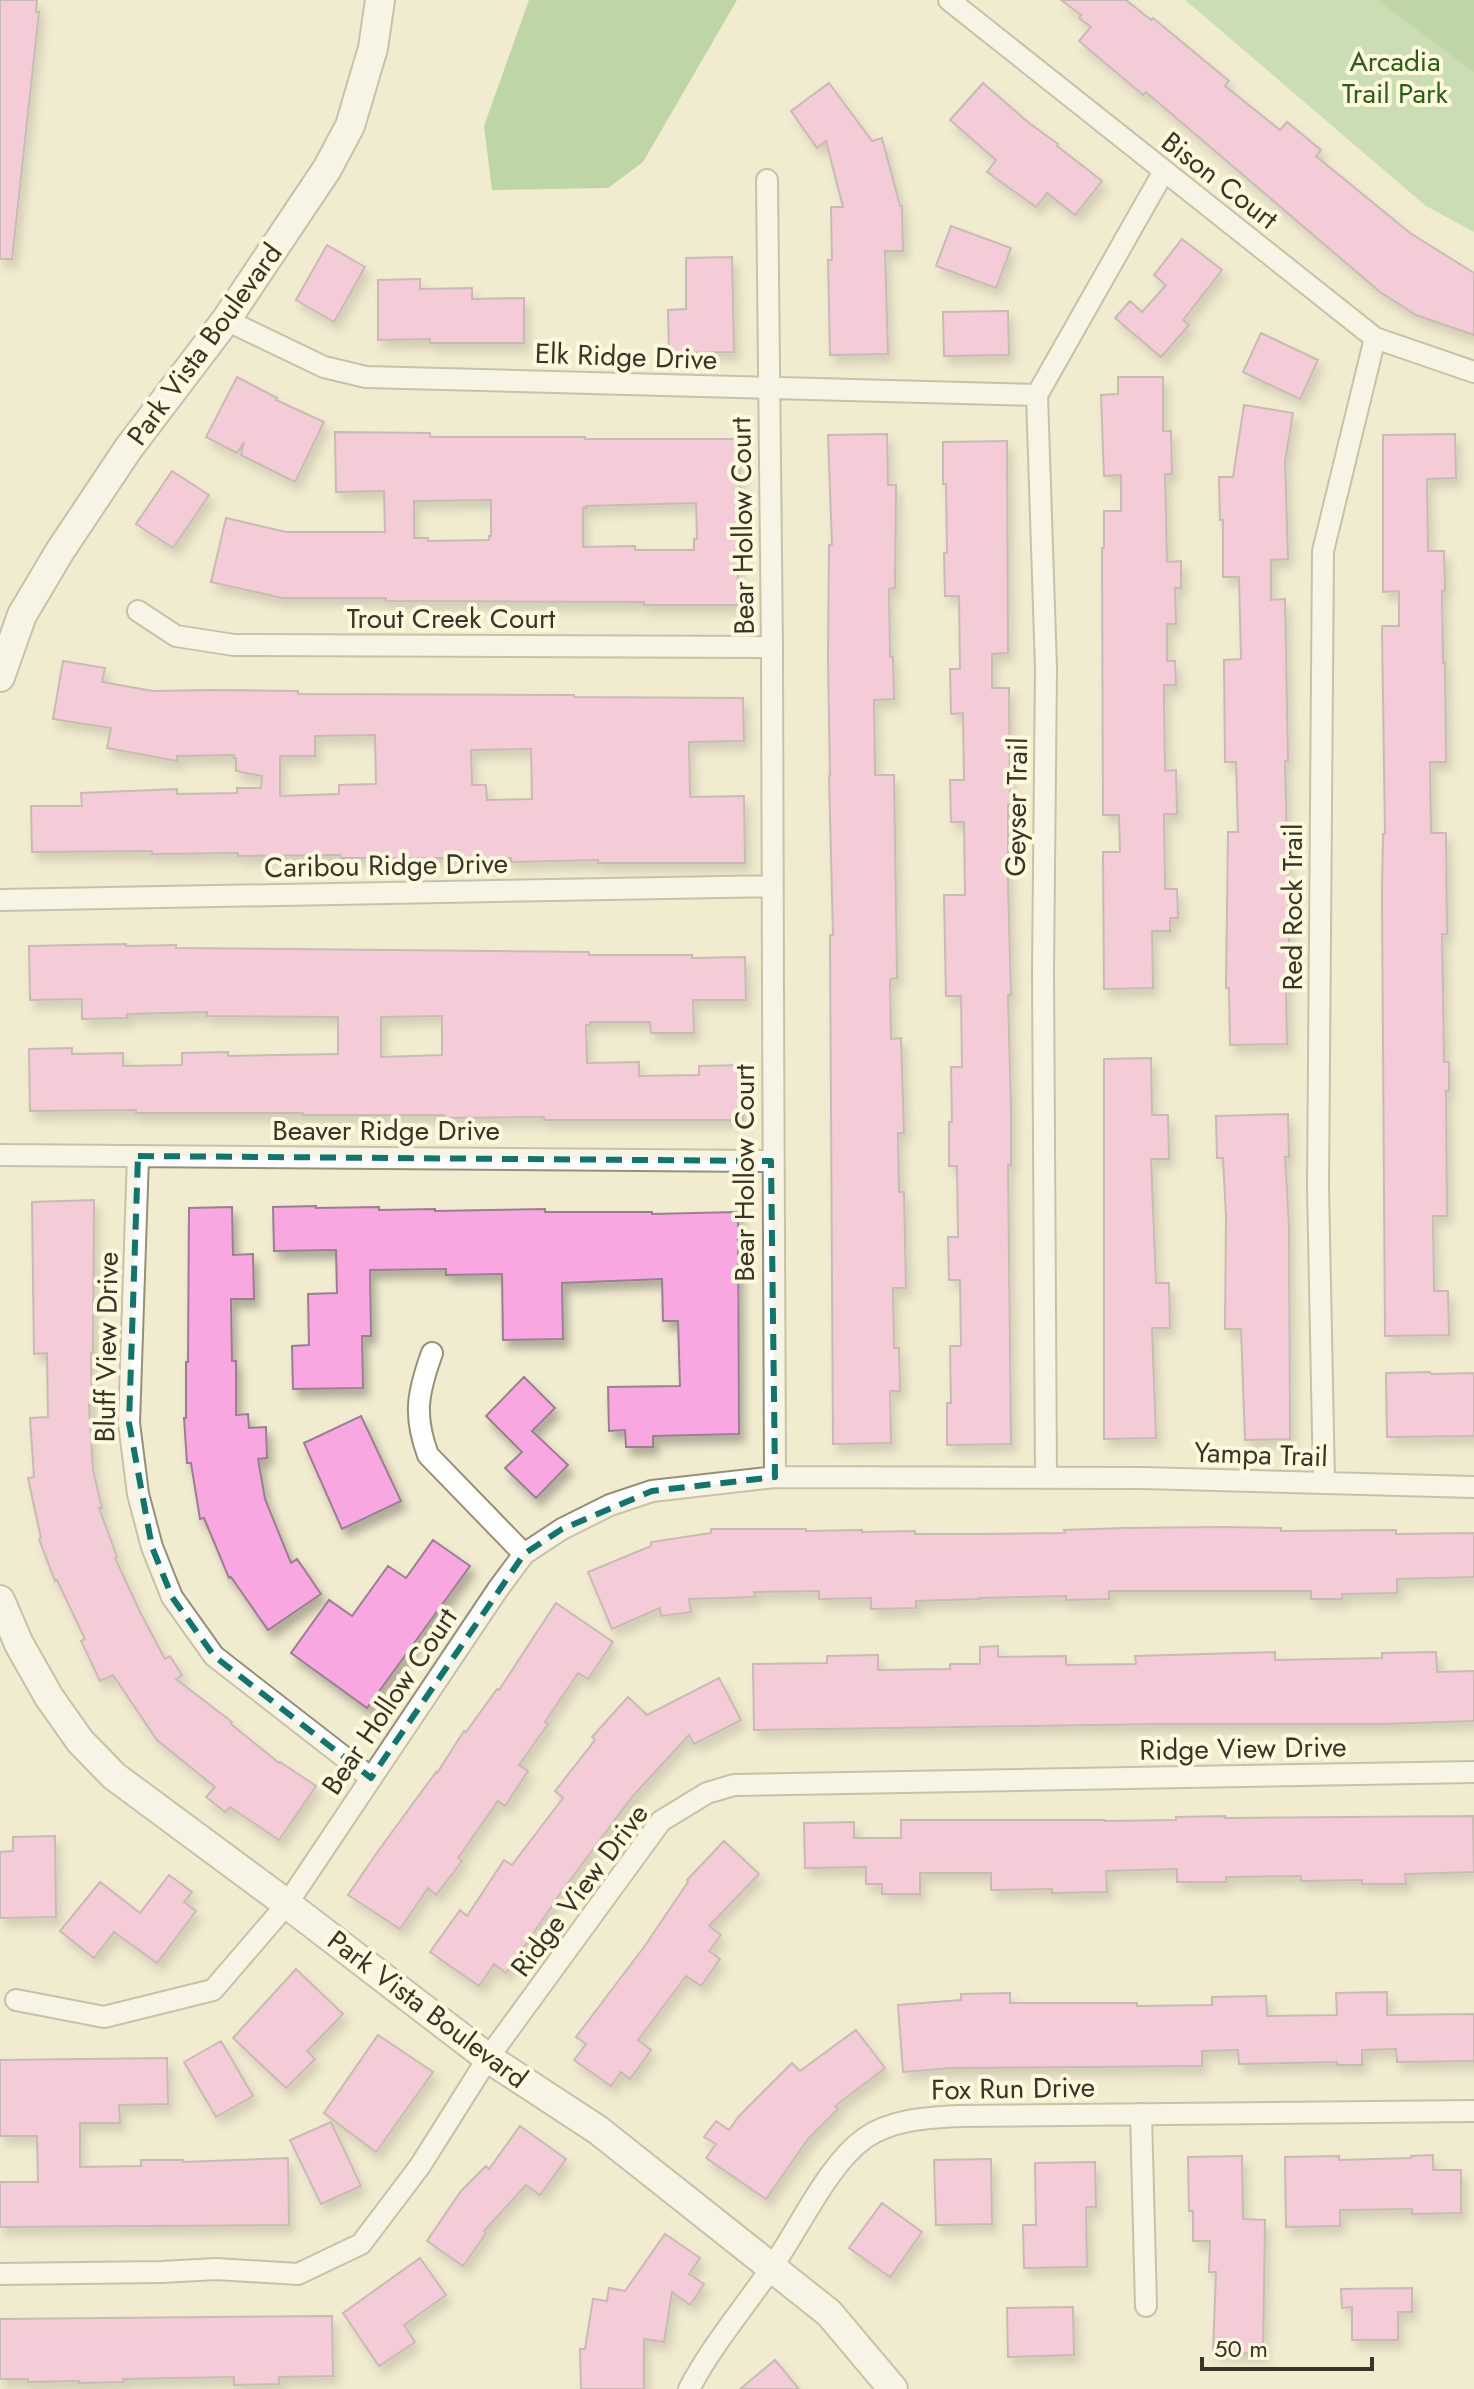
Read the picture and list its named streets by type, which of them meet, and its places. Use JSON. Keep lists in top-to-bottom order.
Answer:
{
  "streets": {
    "street": [
      "Bison Court",
      "Park Vista Boulevard",
      "Elk Ridge Drive",
      "Bear Hollow Court",
      "Trout Creek Court",
      "Geyser Trail",
      "Caribou Ridge Drive",
      "Red Rock Trail",
      "Beaver Ridge Drive",
      "Bluff View Drive",
      "Yampa Trail",
      "Ridge View Drive",
      "Fox Run Drive"
    ]
  },
  "crossings": [
    ["Bison Court", "Red Rock Trail"],
    ["Park Vista Boulevard", "Elk Ridge Drive"],
    ["Park Vista Boulevard", "Bear Hollow Court"],
    ["Park Vista Boulevard", "Ridge View Drive"],
    ["Park Vista Boulevard", "Fox Run Drive"],
    ["Elk Ridge Drive", "Bear Hollow Court"],
    ["Elk Ridge Drive", "Geyser Trail"],
    ["Bear Hollow Court", "Trout Creek Court"],
    ["Bear Hollow Court", "Caribou Ridge Drive"],
    ["Bear Hollow Court", "Beaver Ridge Drive"],
    ["Bear Hollow Court", "Bluff View Drive"],
    ["Bear Hollow Court", "Yampa Trail"],
    ["Geyser Trail", "Yampa Trail"],
    ["Red Rock Trail", "Yampa Trail"],
    ["Beaver Ridge Drive", "Bluff View Drive"]
  ],
  "parks": ["Arcadia Trail Park"],
  "scale_bar": "50 m"
}
